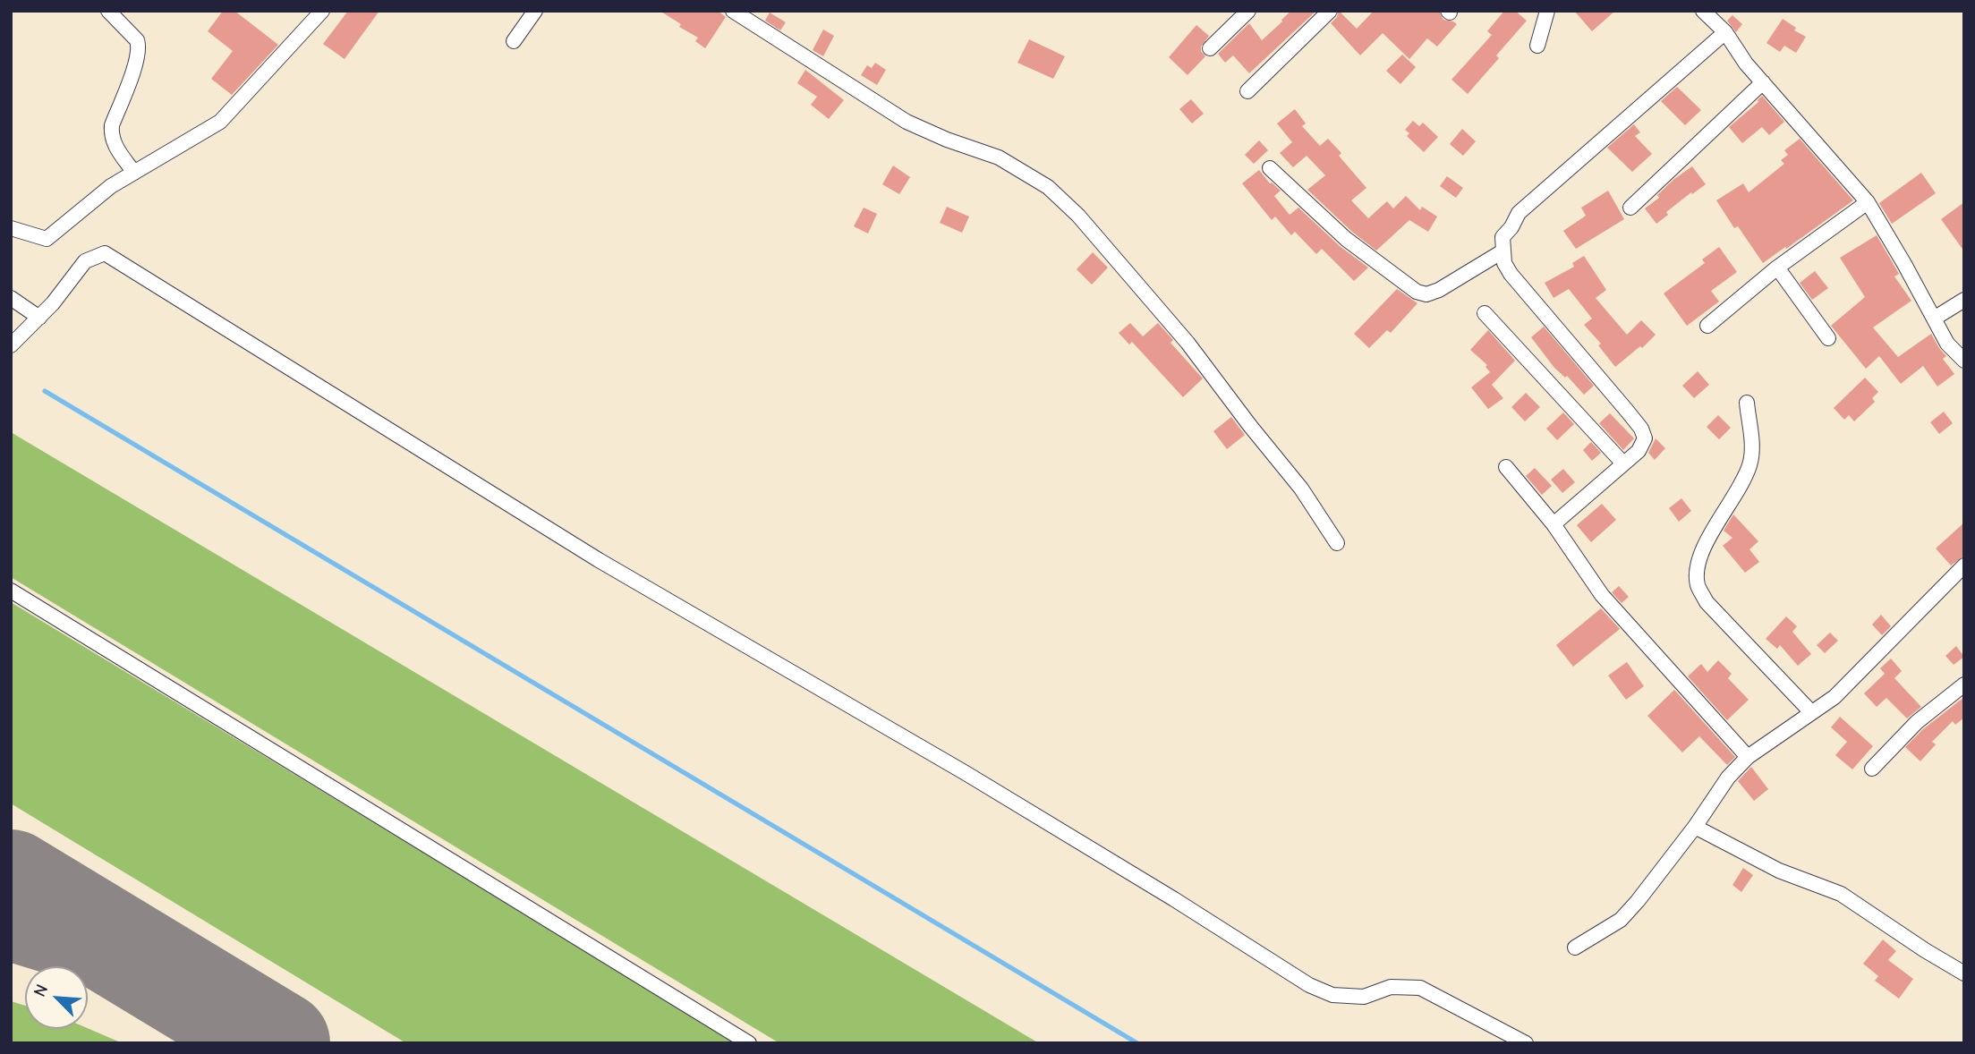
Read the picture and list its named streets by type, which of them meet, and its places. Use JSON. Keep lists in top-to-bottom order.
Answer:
{
  "north": "top left"
}
